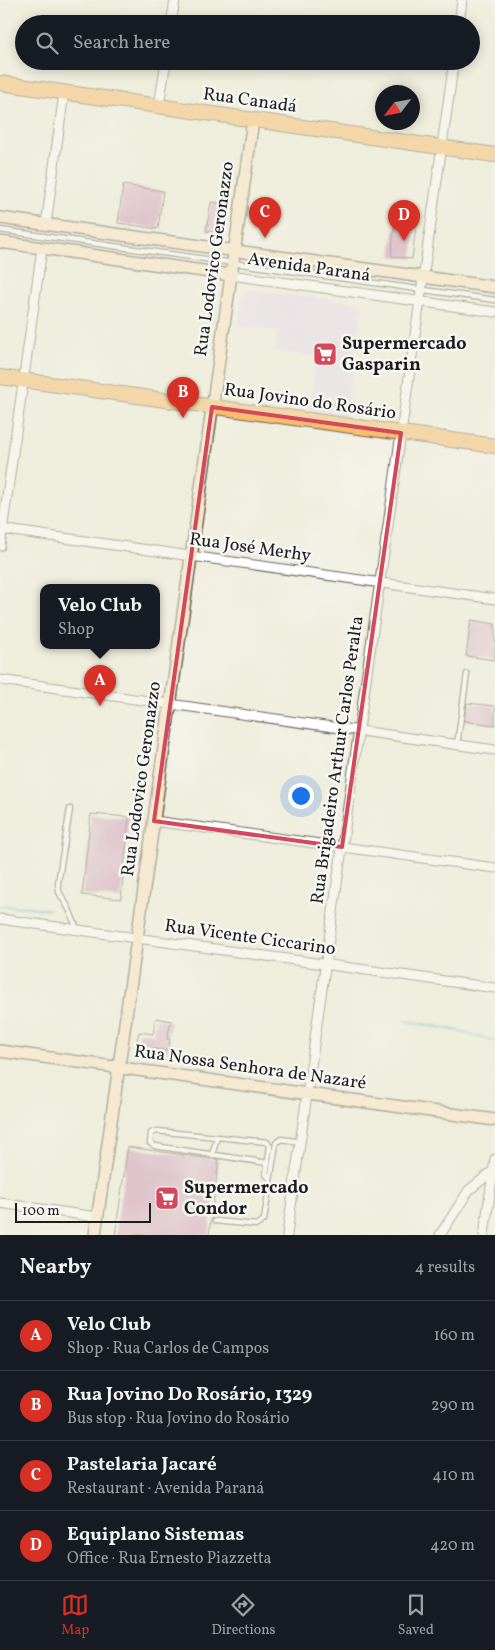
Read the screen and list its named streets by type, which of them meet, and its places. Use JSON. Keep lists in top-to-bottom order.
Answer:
{
  "streets": {
    "main road": ["Rua Canadá", "Rua Jovino do Rosário"],
    "street": [
      "Rua Lodovico Geronazzo",
      "Avenida Paraná",
      "Rua José Merhy",
      "Rua Brigadeiro Arthur Carlos Peralta",
      "Rua Vicente Ciccarino",
      "Rua Nossa Senhora de Nazaré"
    ]
  },
  "crossings": [
    ["Rua Canadá", "Rua Lodovico Geronazzo"],
    ["Rua Canadá", "Rua Brigadeiro Arthur Carlos Peralta"],
    ["Rua Lodovico Geronazzo", "Avenida Paraná"],
    ["Rua Lodovico Geronazzo", "Rua Jovino do Rosário"],
    ["Rua Lodovico Geronazzo", "Rua José Merhy"],
    ["Rua Lodovico Geronazzo", "Rua Vicente Ciccarino"],
    ["Rua Lodovico Geronazzo", "Rua Nossa Senhora de Nazaré"],
    ["Avenida Paraná", "Rua Brigadeiro Arthur Carlos Peralta"],
    ["Rua Jovino do Rosário", "Rua Brigadeiro Arthur Carlos Peralta"],
    ["Rua José Merhy", "Rua Brigadeiro Arthur Carlos Peralta"],
    ["Rua Brigadeiro Arthur Carlos Peralta", "Rua Vicente Ciccarino"],
    ["Rua Brigadeiro Arthur Carlos Peralta", "Rua Nossa Senhora de Nazaré"]
  ],
  "places": {
    "supermarket": ["Supermercado Gasparin", "Supermercado Condor"]
  },
  "scale_bar": "100 m",
  "north": "bottom left",
  "page": {
    "search": "Search here",
    "pins": [
      "C",
      "D",
      "B",
      "A"
    ],
    "popup": ["Velo Club", "Shop"],
    "scale": "100 m",
    "heading": ["Nearby", "4 results"],
    "list": [
      {
        "mark": "A",
        "name": "Velo Club",
        "note": "Shop · Rua Carlos de Campos",
        "value": "160 m"
      },
      {
        "mark": "B",
        "name": "Rua Jovino Do Rosário, 1329",
        "note": "Bus stop · Rua Jovino do Rosário",
        "value": "290 m"
      },
      {
        "mark": "C",
        "name": "Pastelaria Jacaré",
        "note": "Restaurant · Avenida Paraná",
        "value": "410 m"
      },
      {
        "mark": "D",
        "name": "Equiplano Sistemas",
        "note": "Office · Rua Ernesto Piazzetta",
        "value": "420 m"
      }
    ],
    "nav": ["Map", "Directions", "Saved"]
  }
}
